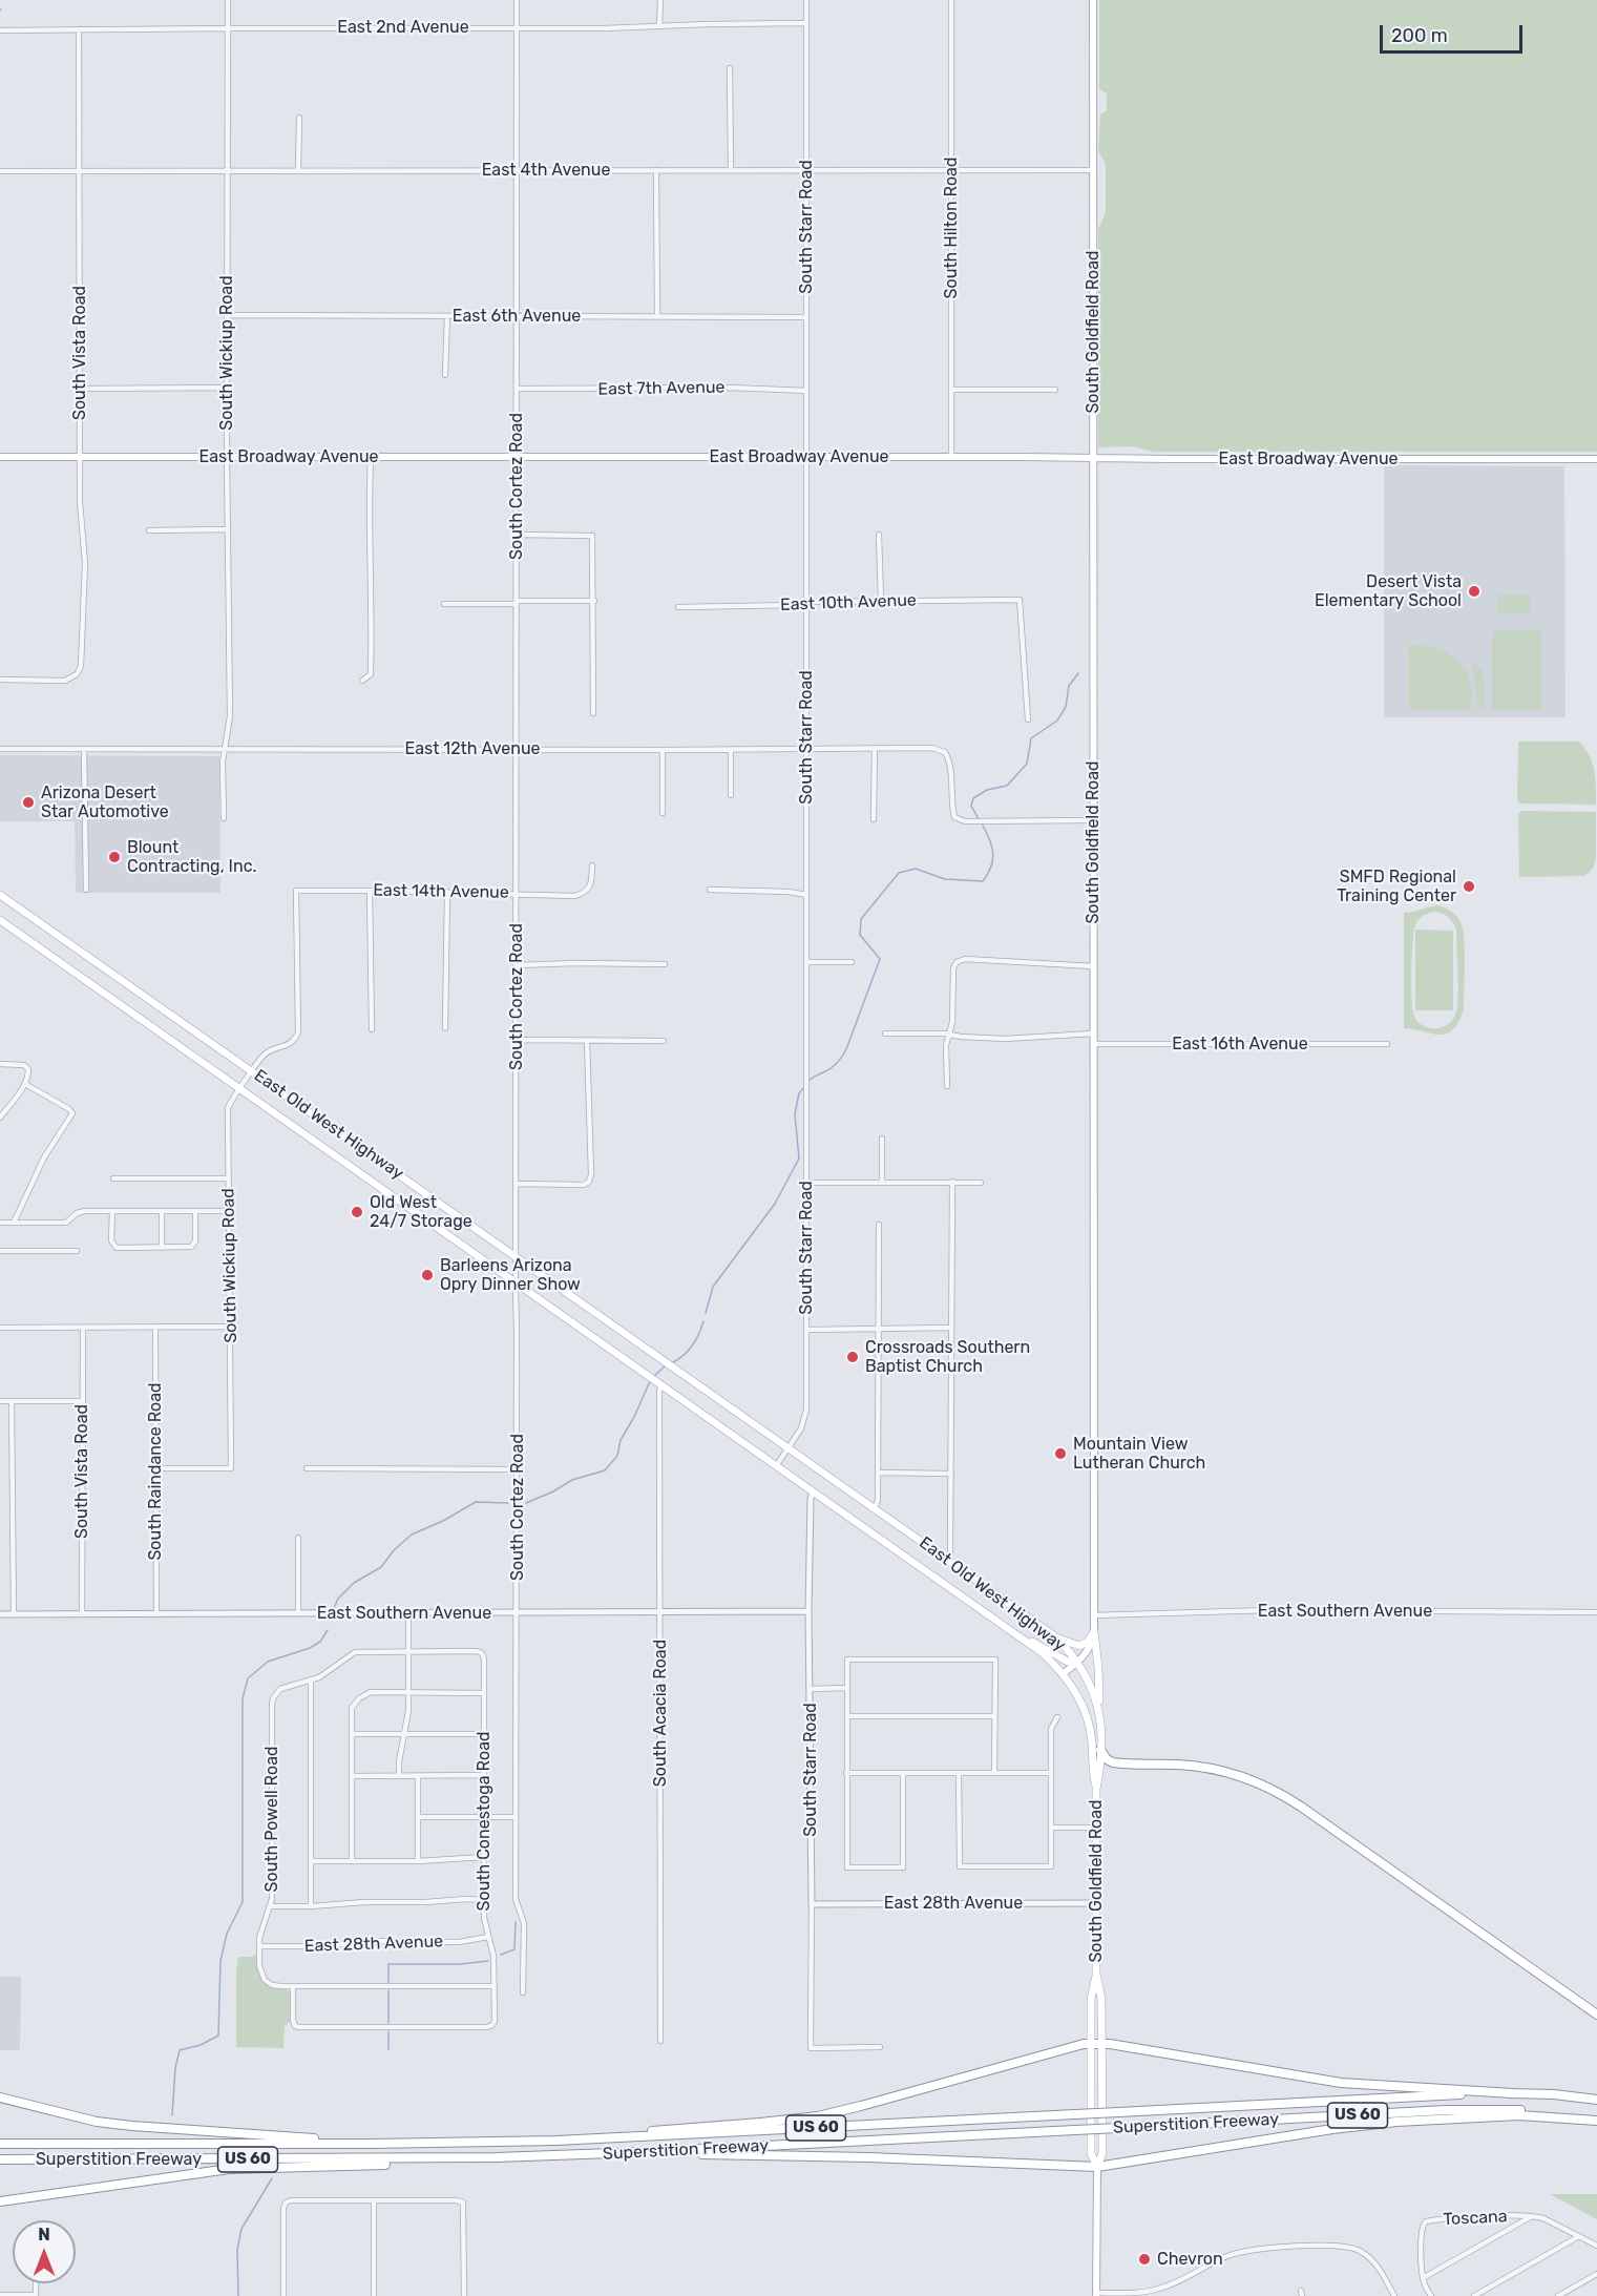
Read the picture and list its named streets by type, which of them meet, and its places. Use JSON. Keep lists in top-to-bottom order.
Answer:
{
  "streets": {
    "highway": ["US 60", "Superstition Freeway"],
    "main road": ["South Goldfield Road", "East Broadway Avenue", "East Old West Highway"],
    "street": [
      "East 2nd Avenue",
      "East 4th Avenue",
      "South Starr Road",
      "South Hilton Road",
      "East 6th Avenue",
      "South Vista Road",
      "South Wickiup Road",
      "East 7th Avenue",
      "South Cortez Road",
      "East 10th Avenue",
      "East 12th Avenue",
      "East 14th Avenue",
      "East 16th Avenue",
      "South Raindance Road",
      "East Southern Avenue",
      "South Acacia Road",
      "South Powell Road",
      "South Conestoga Road",
      "East 28th Avenue",
      "Toscana"
    ]
  },
  "crossings": [
    ["East 2nd Avenue", "South Starr Road"],
    ["East 2nd Avenue", "South Vista Road"],
    ["East 2nd Avenue", "South Wickiup Road"],
    ["East 2nd Avenue", "South Cortez Road"],
    ["East 4th Avenue", "South Starr Road"],
    ["East 4th Avenue", "South Hilton Road"],
    ["East 4th Avenue", "South Goldfield Road"],
    ["East 4th Avenue", "South Vista Road"],
    ["East 4th Avenue", "South Wickiup Road"],
    ["East 4th Avenue", "South Cortez Road"],
    ["South Starr Road", "East 6th Avenue"],
    ["South Starr Road", "East 7th Avenue"],
    ["South Starr Road", "East Broadway Avenue"],
    ["South Starr Road", "East 10th Avenue"],
    ["South Starr Road", "East 12th Avenue"],
    ["South Starr Road", "East Old West Highway"],
    ["South Starr Road", "East Southern Avenue"],
    ["South Starr Road", "East 28th Avenue"],
    ["South Hilton Road", "East Broadway Avenue"],
    ["East 6th Avenue", "South Wickiup Road"],
    ["East 6th Avenue", "South Cortez Road"],
    ["South Goldfield Road", "East Broadway Avenue"],
    ["South Goldfield Road", "East 12th Avenue"],
    ["South Goldfield Road", "East 16th Avenue"],
    ["South Goldfield Road", "East Old West Highway"],
    ["South Goldfield Road", "East Southern Avenue"],
    ["South Goldfield Road", "East 28th Avenue"],
    ["South Vista Road", "East Broadway Avenue"],
    ["South Vista Road", "East Southern Avenue"],
    ["South Wickiup Road", "East Broadway Avenue"],
    ["South Wickiup Road", "East 12th Avenue"],
    ["South Wickiup Road", "East 14th Avenue"],
    ["South Wickiup Road", "East Old West Highway"],
    ["South Wickiup Road", "South Raindance Road"],
    ["East 7th Avenue", "South Cortez Road"],
    ["East Broadway Avenue", "South Cortez Road"],
    ["South Cortez Road", "East 12th Avenue"],
    ["South Cortez Road", "East 14th Avenue"],
    ["South Cortez Road", "East Old West Highway"],
    ["South Cortez Road", "East Southern Avenue"],
    ["East Old West Highway", "South Acacia Road"],
    ["South Raindance Road", "East Southern Avenue"],
    ["East Southern Avenue", "South Acacia Road"],
    ["South Powell Road", "South Conestoga Road"],
    ["South Powell Road", "East 28th Avenue"],
    ["South Conestoga Road", "East 28th Avenue"]
  ],
  "places": [
    "Desert Vista Elementary School",
    "Arizona Desert Star Automotive",
    "Blount Contracting, Inc.",
    "SMFD Regional Training Center",
    "Old West 24/7 Storage",
    "Barleens Arizona Opry Dinner Show",
    "Crossroads Southern Baptist Church",
    "Mountain View Lutheran Church",
    "Chevron"
  ],
  "scale_bar": "200 m",
  "north": "top"
}
